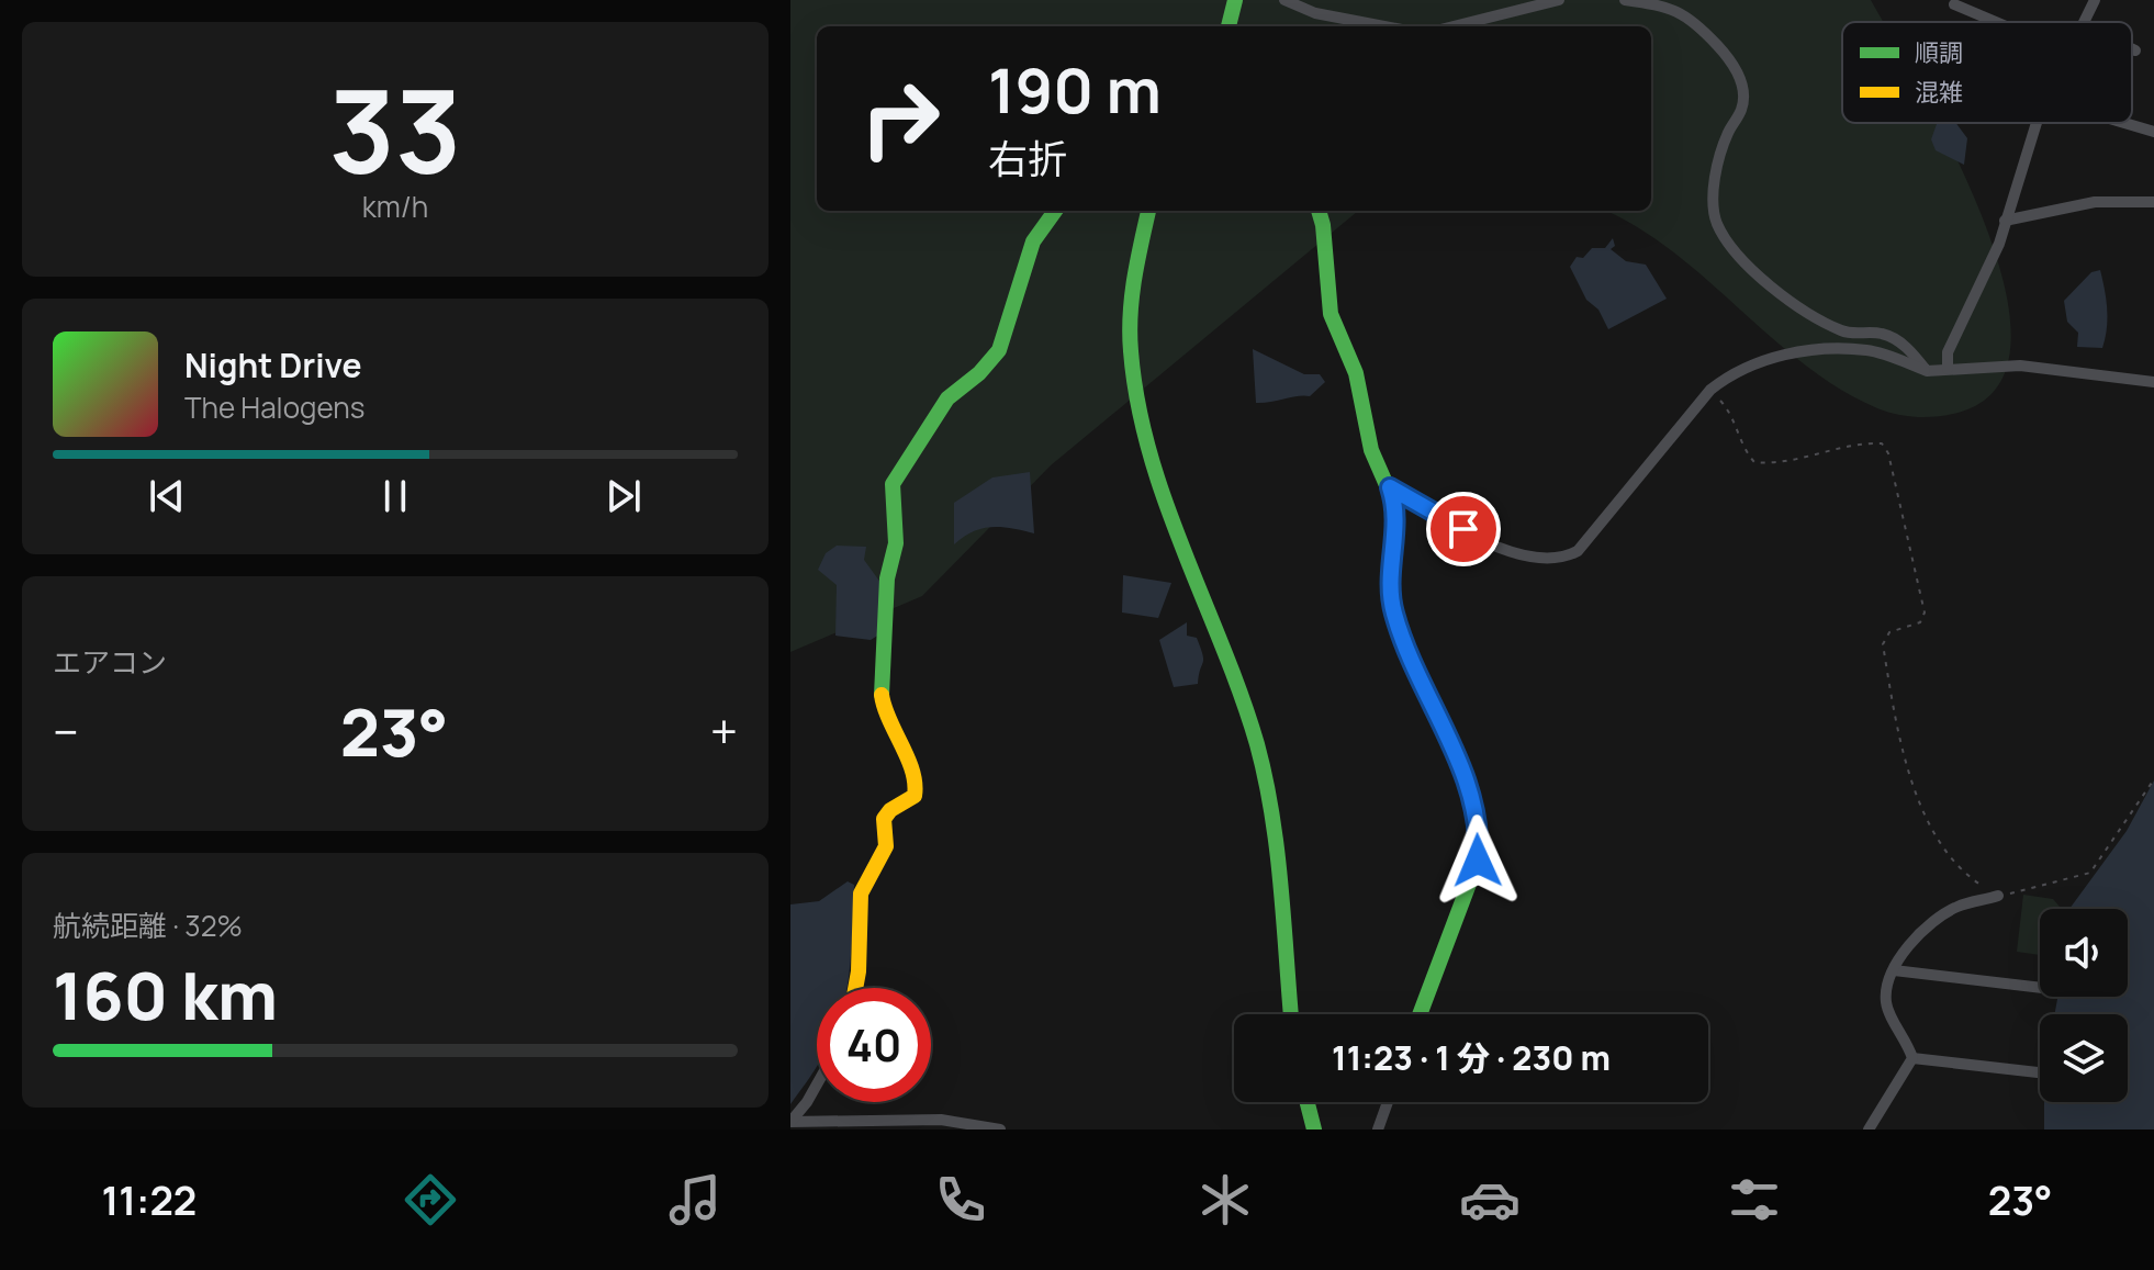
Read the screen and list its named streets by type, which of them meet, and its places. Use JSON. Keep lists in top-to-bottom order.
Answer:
{
  "legend": ["順調", "混雑"],
  "page": {
    "tile": [
      ["33", "km/h"],
      "エアコン",
      ["航続距離 · 32%", "160 km"]
    ],
    "turn": ["190 m", "右折"],
    "song": ["Night Drive", "The Halogens"],
    "heat": ["−", "23°", "+"],
    "limit": "40",
    "trip": "11:23 · 1 分 · 230 m",
    "tabs": ["11:22", "23°"]
  }
}
